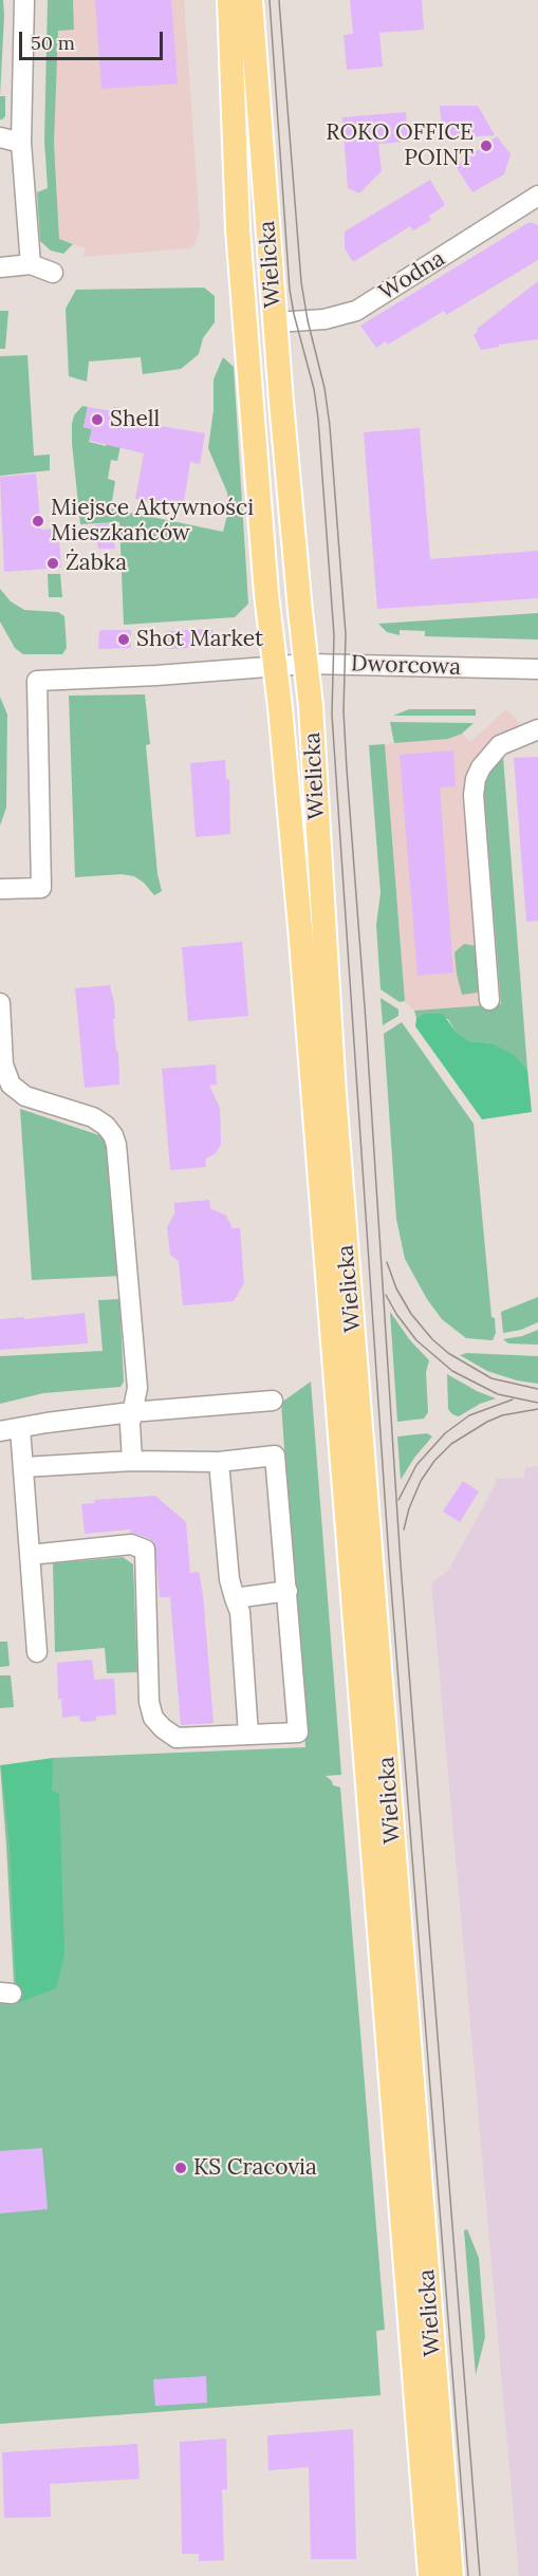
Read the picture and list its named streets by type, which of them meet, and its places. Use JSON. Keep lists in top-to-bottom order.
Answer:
{
  "streets": {
    "main road": ["Wielicka"],
    "street": ["Wodna", "Dworcowa"]
  },
  "crossings": [
    ["Wielicka", "Wodna"],
    ["Wielicka", "Dworcowa"]
  ],
  "places": [
    "ROKO OFFICE POINT",
    "Shell",
    "Miejsce Aktywności Mieszkańców",
    "Żabka",
    "Shot Market",
    "KS Cracovia"
  ],
  "scale_bar": "50 m"
}
